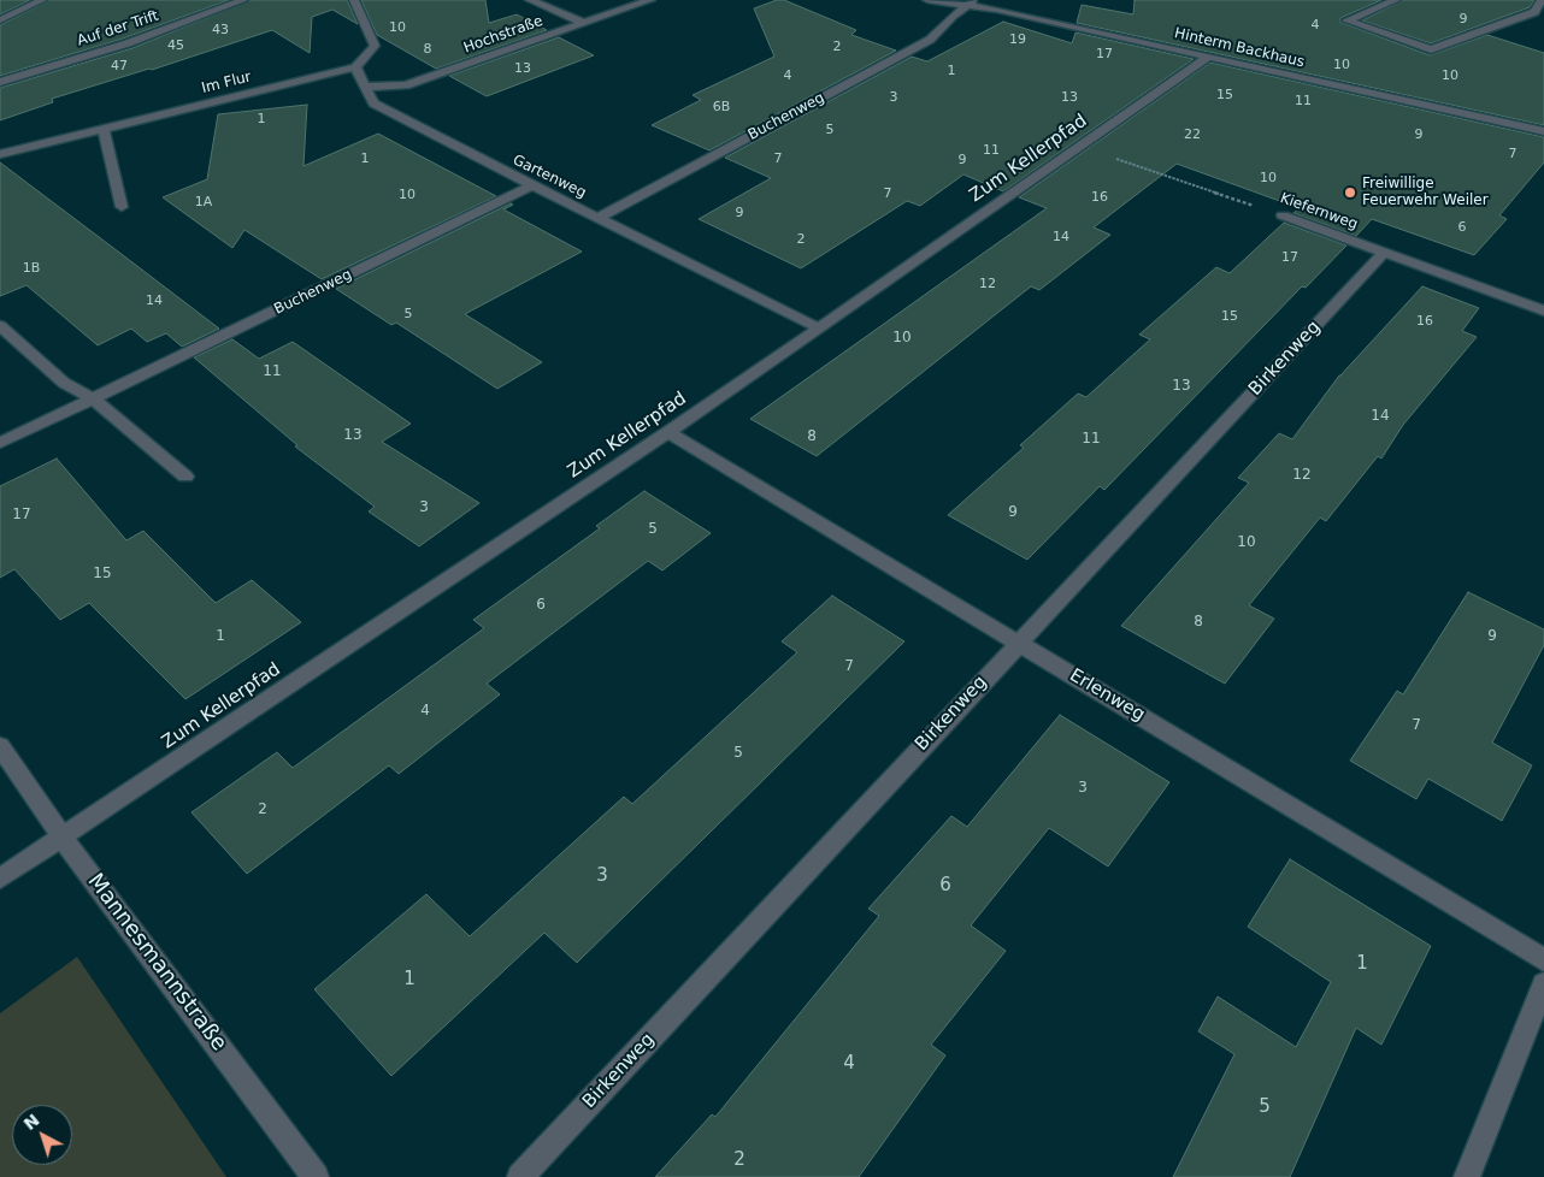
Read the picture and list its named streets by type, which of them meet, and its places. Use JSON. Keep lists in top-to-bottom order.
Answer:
{
  "streets": {
    "street": [
      "Auf der Trift",
      "Hochstraße",
      "Hinterm Backhaus",
      "Im Flur",
      "Buchenweg",
      "Zum Kellerpfad",
      "Gartenweg",
      "Kiefernweg",
      "Birkenweg",
      "Erlenweg",
      "Mannesmannstraße"
    ]
  },
  "crossings": [
    ["Hochstraße", "Gartenweg"],
    ["Hinterm Backhaus", "Buchenweg"],
    ["Hinterm Backhaus", "Zum Kellerpfad"],
    ["Im Flur", "Gartenweg"],
    ["Buchenweg", "Gartenweg"],
    ["Zum Kellerpfad", "Gartenweg"],
    ["Zum Kellerpfad", "Kiefernweg"],
    ["Zum Kellerpfad", "Erlenweg"],
    ["Zum Kellerpfad", "Mannesmannstraße"],
    ["Kiefernweg", "Birkenweg"],
    ["Birkenweg", "Erlenweg"]
  ],
  "places": ["Freiwillige Feuerwehr Weiler"],
  "house_numbers": [
    "9",
    "4",
    "10",
    "43",
    "19",
    "45",
    "2",
    "8",
    "17",
    "10",
    "47",
    "13",
    "1",
    "4",
    "10",
    "15",
    "3",
    "13",
    "11",
    "6B",
    "1",
    "5",
    "22",
    "9",
    "11",
    "7",
    "1",
    "7",
    "9",
    "10",
    "7",
    "10",
    "16",
    "1A",
    "9",
    "6",
    "14",
    "2",
    "17",
    "1B",
    "12",
    "14",
    "5",
    "15",
    "16",
    "10",
    "11",
    "13",
    "14",
    "13",
    "8",
    "11",
    "12",
    "3",
    "9",
    "17",
    "5",
    "10",
    "15",
    "6",
    "8",
    "1",
    "9",
    "7",
    "4",
    "7",
    "5",
    "3",
    "2",
    "3",
    "6",
    "1",
    "1",
    "4",
    "5",
    "2"
  ],
  "north": "top left"
}
